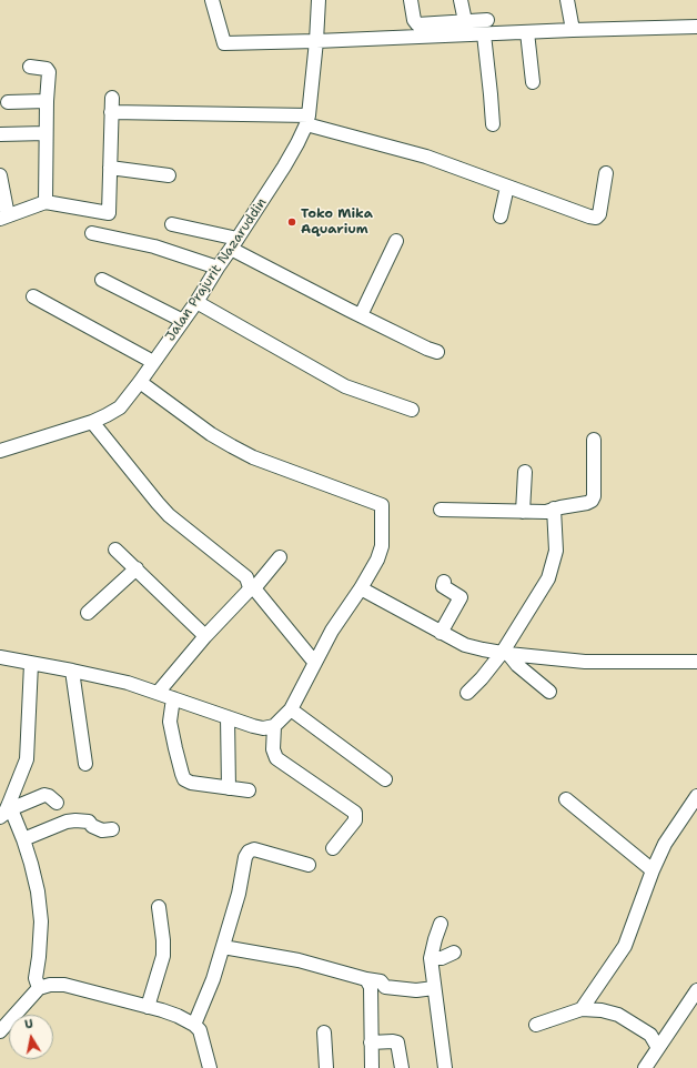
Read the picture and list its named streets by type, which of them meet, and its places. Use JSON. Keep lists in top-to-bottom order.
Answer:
{
  "streets": {
    "street": ["Jalan Prajurit Nazaruddin"]
  },
  "places": ["Toko Mika Aquarium"],
  "north": "top"
}
